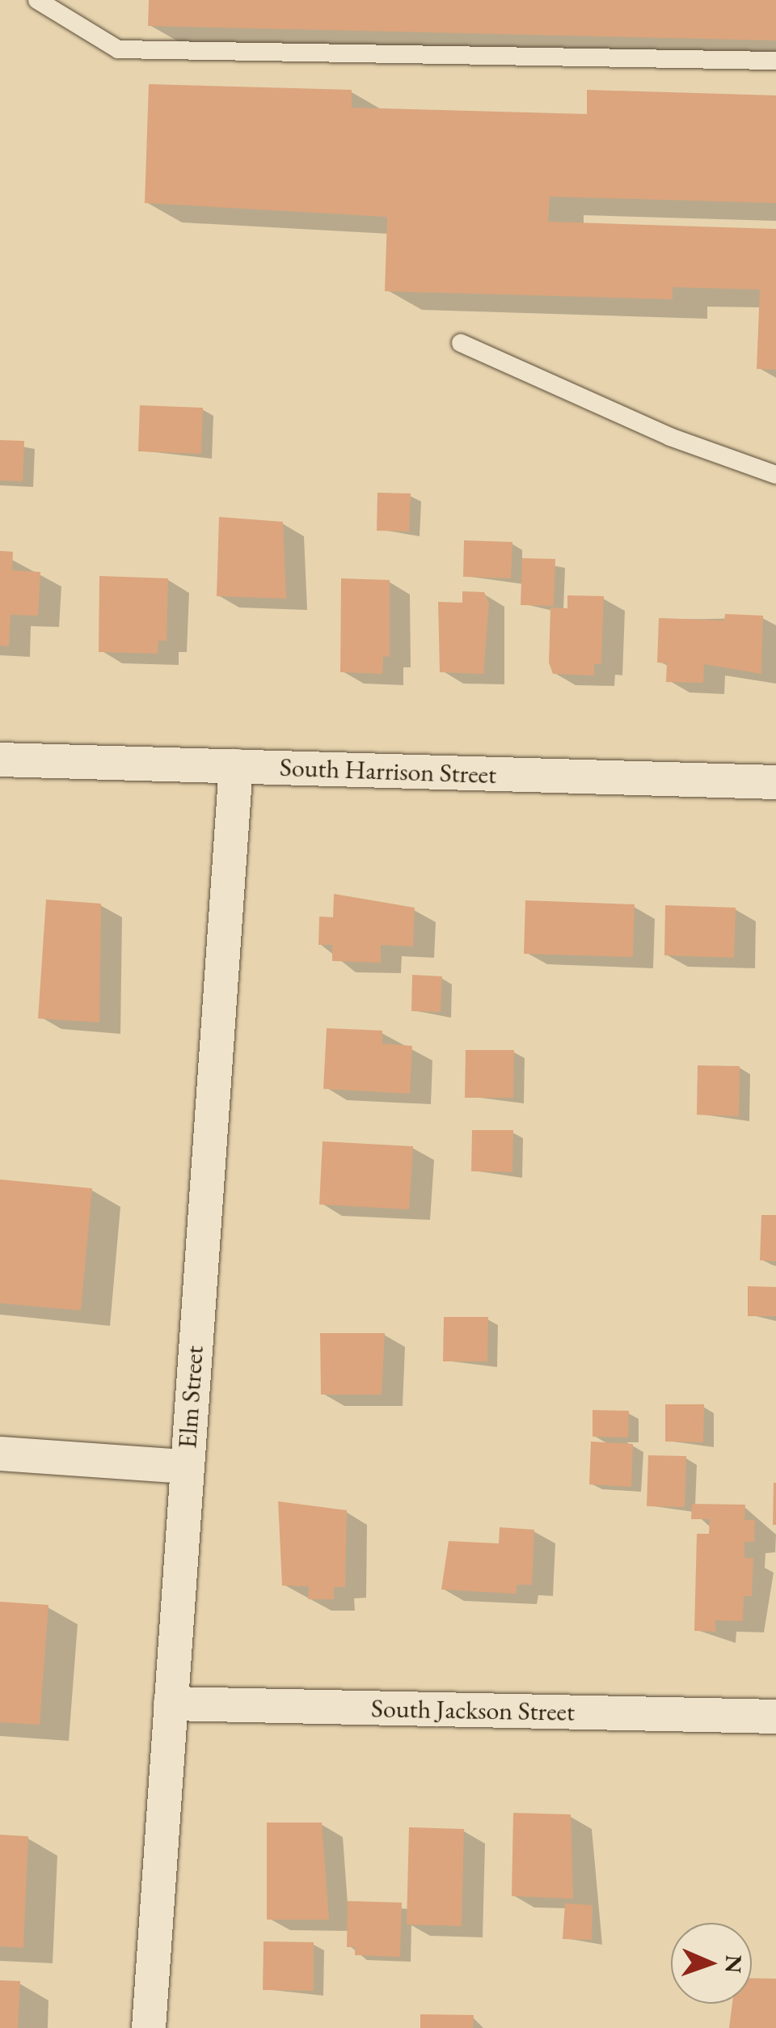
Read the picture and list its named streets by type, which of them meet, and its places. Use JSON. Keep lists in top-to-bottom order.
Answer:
{
  "streets": {
    "street": ["South Harrison Street", "Elm Street", "South Jackson Street"]
  },
  "crossings": [
    ["South Harrison Street", "Elm Street"],
    ["Elm Street", "South Jackson Street"]
  ],
  "north": "right"
}
